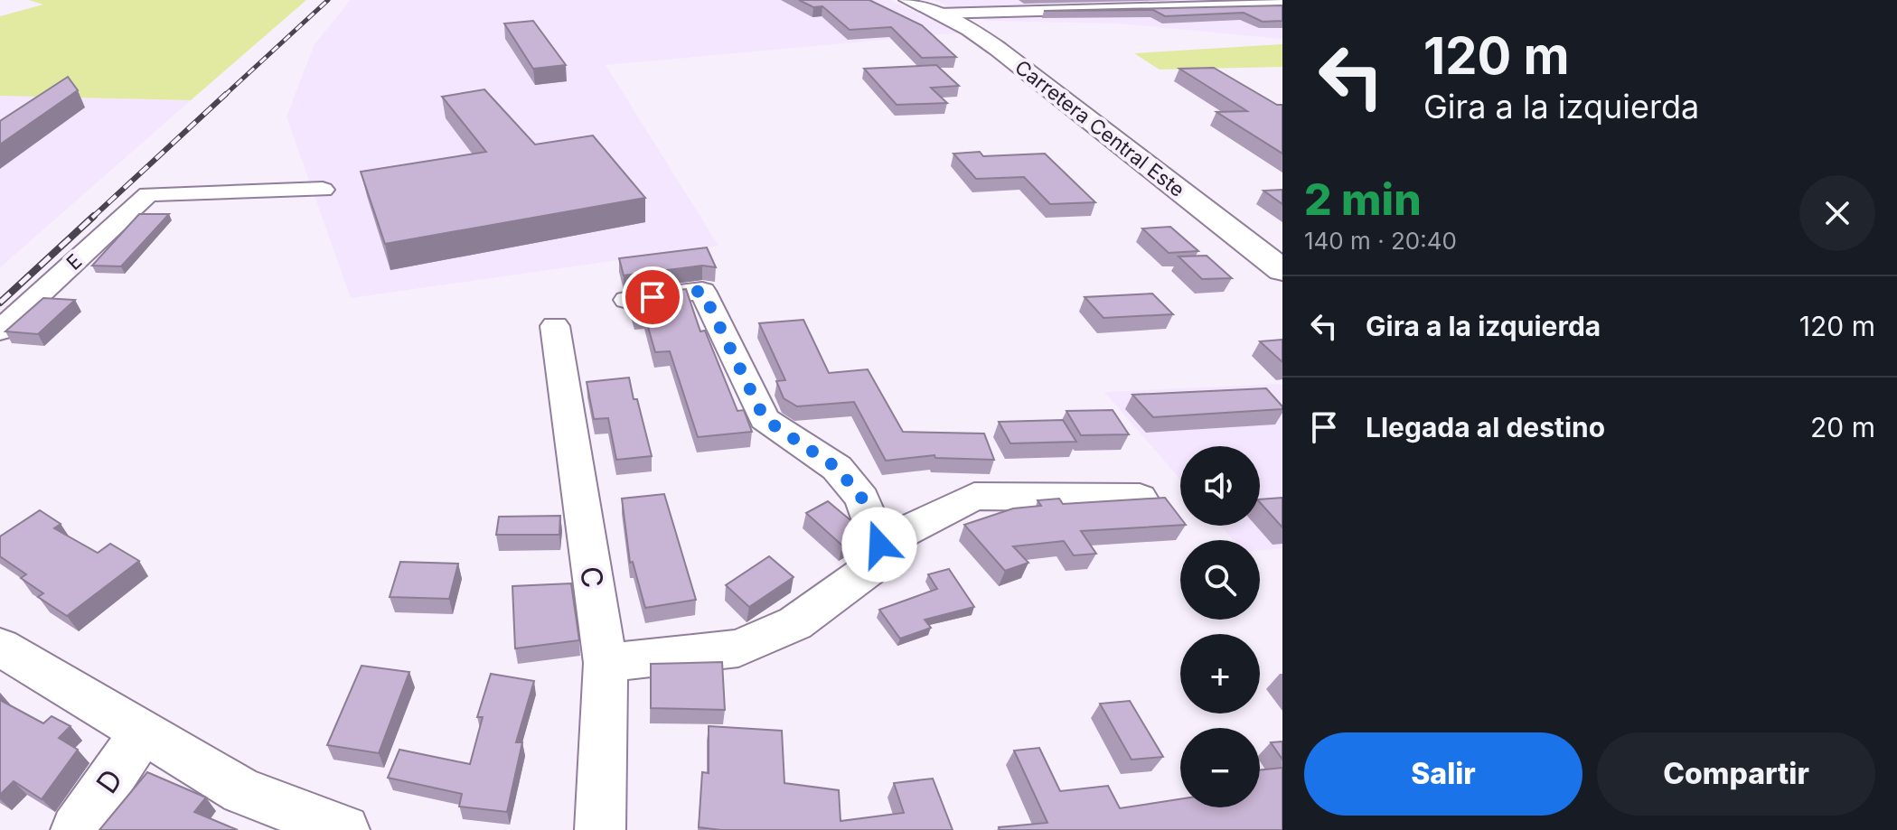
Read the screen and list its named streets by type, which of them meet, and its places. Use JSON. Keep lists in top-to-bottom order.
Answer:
{
  "streets": {
    "main road": ["Carretera Central Este"],
    "street": ["E", "C", "D"]
  },
  "page": {
    "turn": ["120 m", "Gira a la izquierda"],
    "heading": ["2 min", "140 m · 20:40"],
    "list": [
      {
        "name": "Gira a la izquierda",
        "value": "120 m"
      },
      {
        "name": "Llegada al destino",
        "value": "20 m"
      }
    ],
    "map_buttons": ["+", "−"],
    "buttons": ["Salir", "Compartir"]
  }
}
